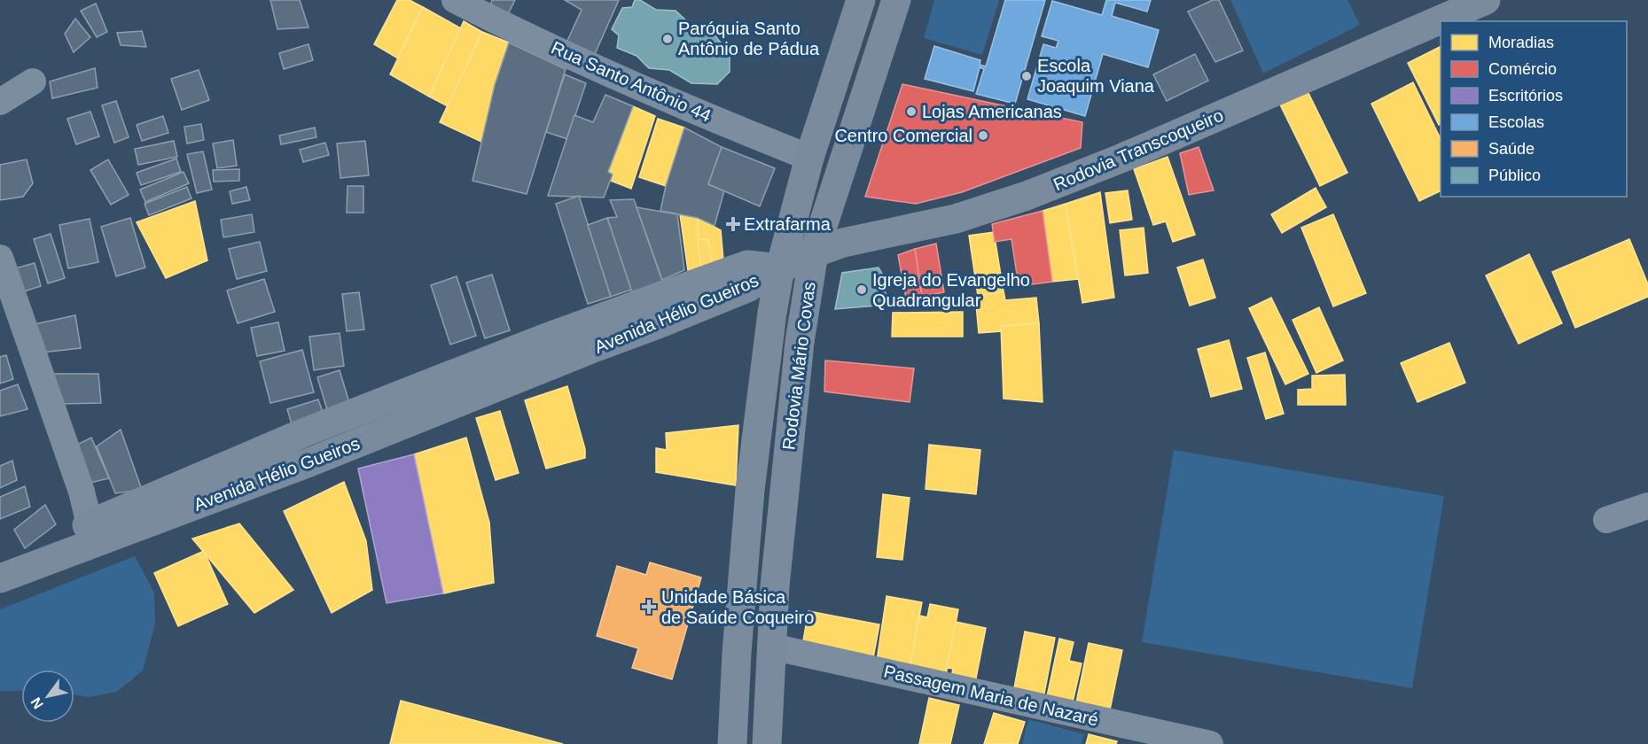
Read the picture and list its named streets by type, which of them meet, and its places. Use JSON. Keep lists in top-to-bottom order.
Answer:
{
  "streets": {
    "main road": ["Rodovia Transcoqueiro", "Avenida Hélio Gueiros", "Rodovia Mário Covas"],
    "street": ["Rua Santo Antônio 44", "Passagem Maria de Nazaré"]
  },
  "crossings": [
    ["Rua Santo Antônio 44", "Rodovia Mário Covas"],
    ["Rodovia Transcoqueiro", "Avenida Hélio Gueiros"],
    ["Rodovia Transcoqueiro", "Rodovia Mário Covas"],
    ["Avenida Hélio Gueiros", "Rodovia Mário Covas"],
    ["Rodovia Mário Covas", "Passagem Maria de Nazaré"]
  ],
  "places": {
    "other": [
      "Paróquia Santo Antônio de Pádua",
      "Escola Joaquim Viana",
      "Lojas Americanas",
      "Centro Comercial",
      "Igreja do Evangelho Quadrangular"
    ],
    "health": ["Extrafarma", "Unidade Básica de Saúde Coqueiro"]
  },
  "legend": [
    "Moradias",
    "Comércio",
    "Escritórios",
    "Escolas",
    "Saúde",
    "Público"
  ],
  "north": "bottom left"
}
